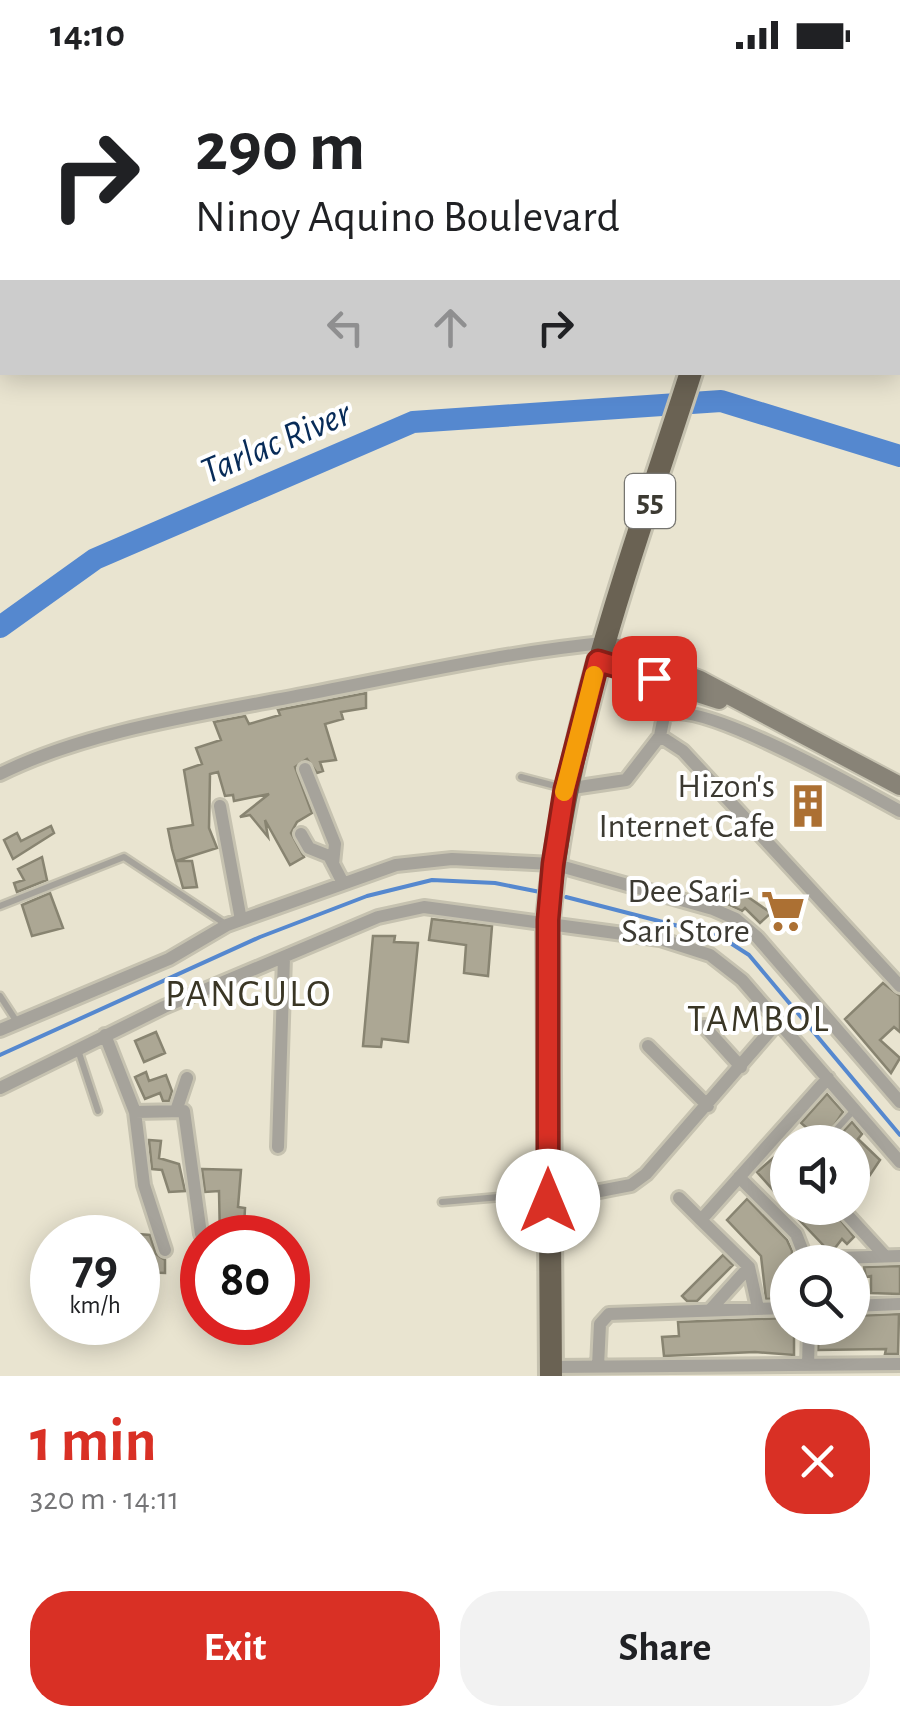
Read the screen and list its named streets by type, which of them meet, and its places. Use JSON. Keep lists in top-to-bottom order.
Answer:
{
  "streets": {
    "highway": ["55"]
  },
  "districts": ["PANGULO", "TAMBOL"],
  "water": ["Tarlac River"],
  "places": {
    "building": ["Hizon's Internet Cafe"],
    "supermarket": ["Dee Sari- Sari Store"]
  },
  "page": {
    "status": "14:10",
    "turn": ["290 m", "Ninoy Aquino Boulevard"],
    "speed": "79 km/h",
    "limit": "80",
    "heading": ["1 min", "320 m · 14:11"],
    "buttons": ["Exit", "Share"]
  }
}
